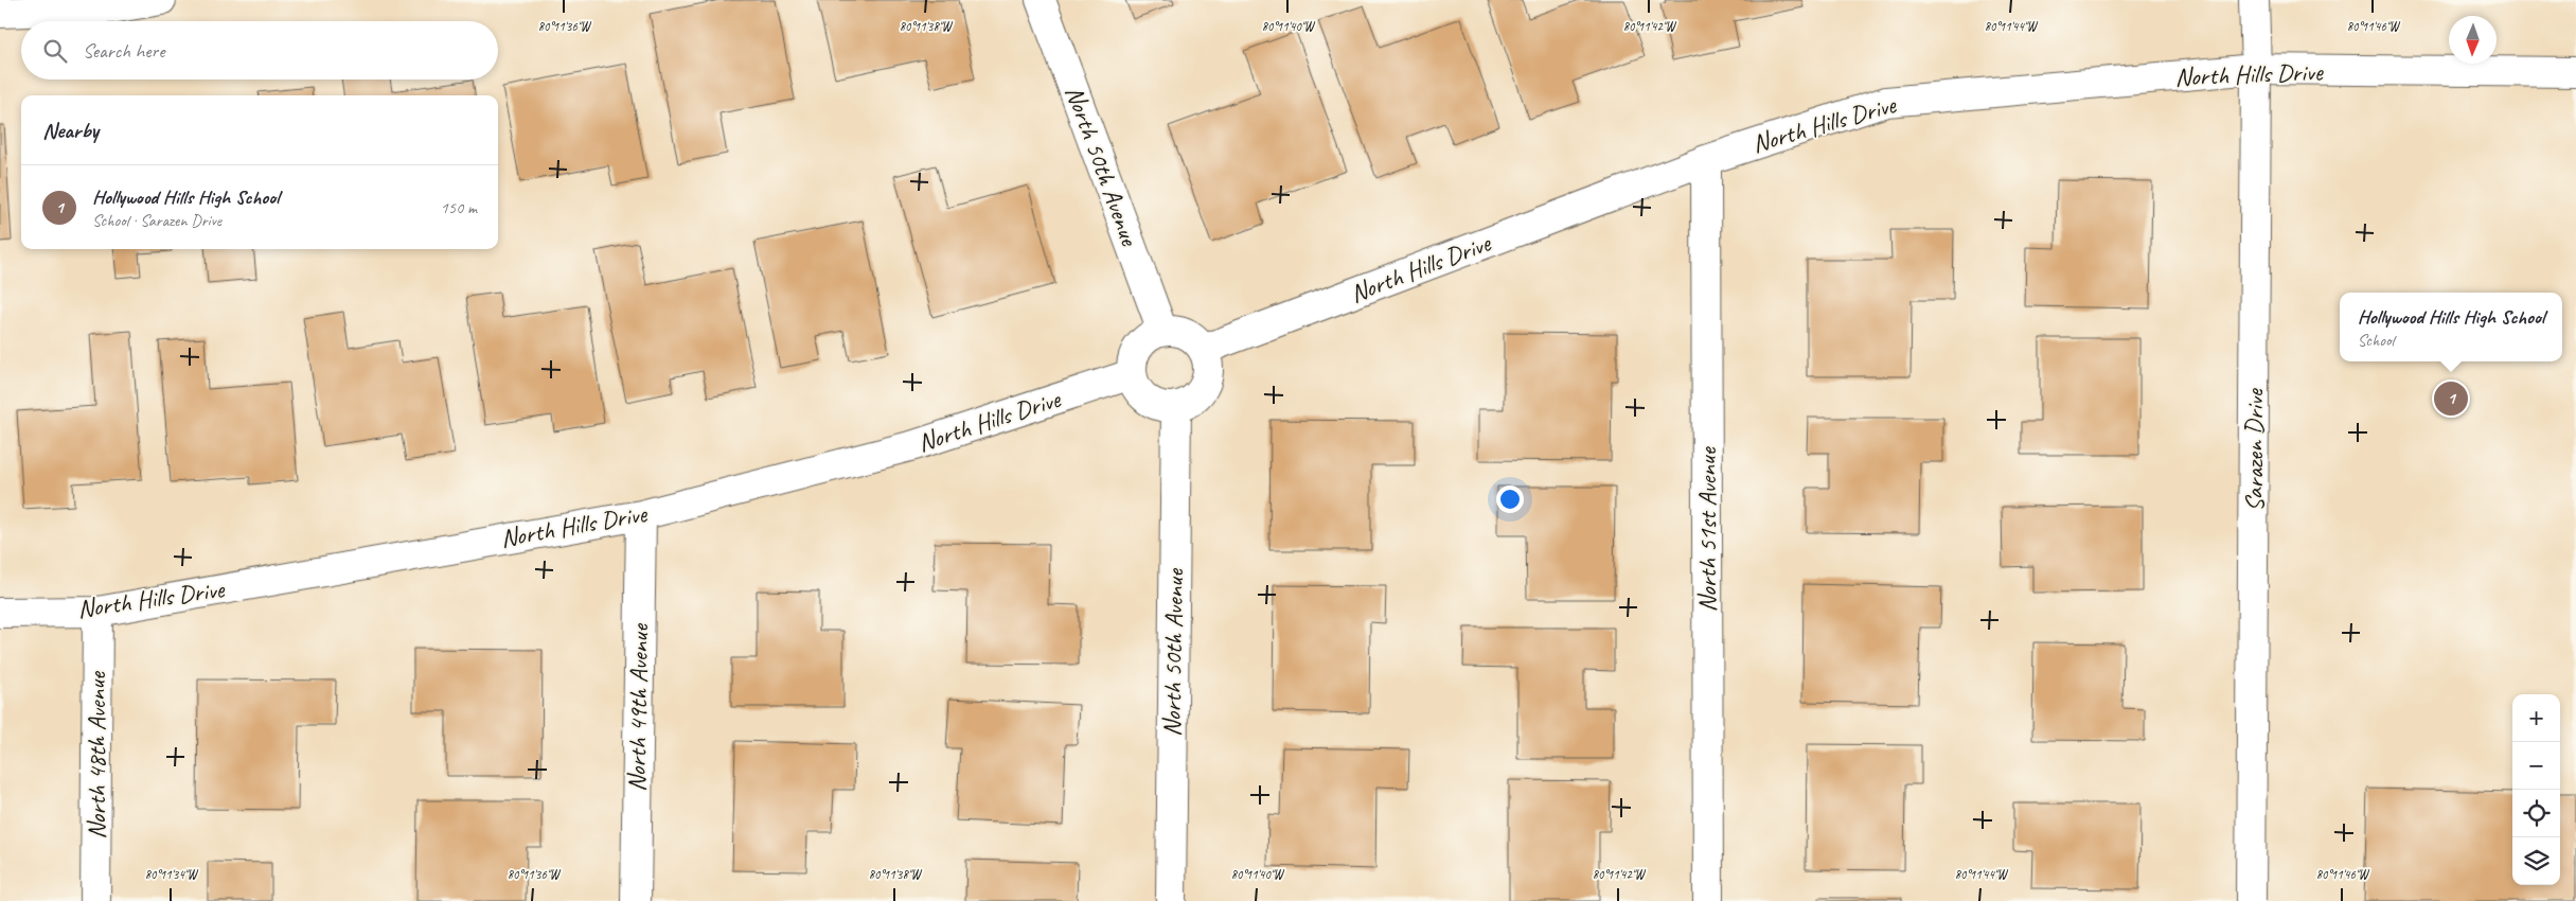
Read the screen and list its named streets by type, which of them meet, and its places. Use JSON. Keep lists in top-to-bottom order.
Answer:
{
  "streets": {
    "street": [
      "North Hills Drive",
      "North 50th Avenue",
      "Sarazen Drive",
      "North 51st Avenue",
      "North 49th Avenue",
      "North 48th Avenue"
    ]
  },
  "crossings": [
    ["North Hills Drive", "North 50th Avenue"],
    ["North Hills Drive", "Sarazen Drive"],
    ["North Hills Drive", "North 51st Avenue"],
    ["North Hills Drive", "North 49th Avenue"],
    ["North Hills Drive", "North 48th Avenue"]
  ],
  "north": "bottom",
  "page": {
    "search": "Search here",
    "heading": "Nearby",
    "list": [
      {
        "mark": "1",
        "name": "Hollywood Hills High School",
        "note": "School · Sarazen Drive",
        "value": "150 m"
      }
    ],
    "popup": ["Hollywood Hills High School", "School"],
    "pins": "1",
    "map_buttons": ["+", "−"]
  },
  "coordinates": [
    "80°11'36\"W",
    "80°11'38\"W",
    "80°11'40\"W",
    "80°11'42\"W",
    "80°11'44\"W",
    "80°11'46\"W",
    "80°11'34\"W"
  ]
}
